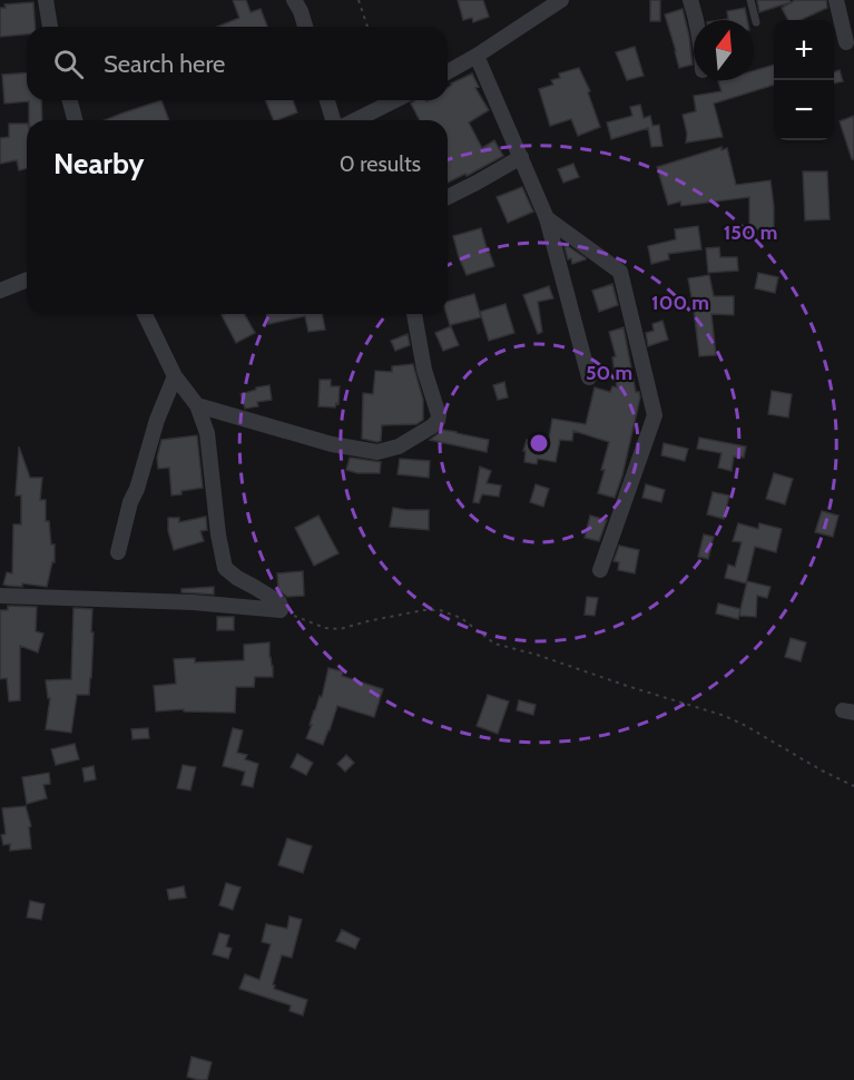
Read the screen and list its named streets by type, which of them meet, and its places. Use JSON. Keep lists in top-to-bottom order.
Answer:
{
  "north": "top",
  "page": {
    "map_buttons": ["+", "−"],
    "search": "Search here",
    "heading": ["Nearby", "0 results"]
  },
  "rings": ["150 m", "100 m", "50 m"]
}
